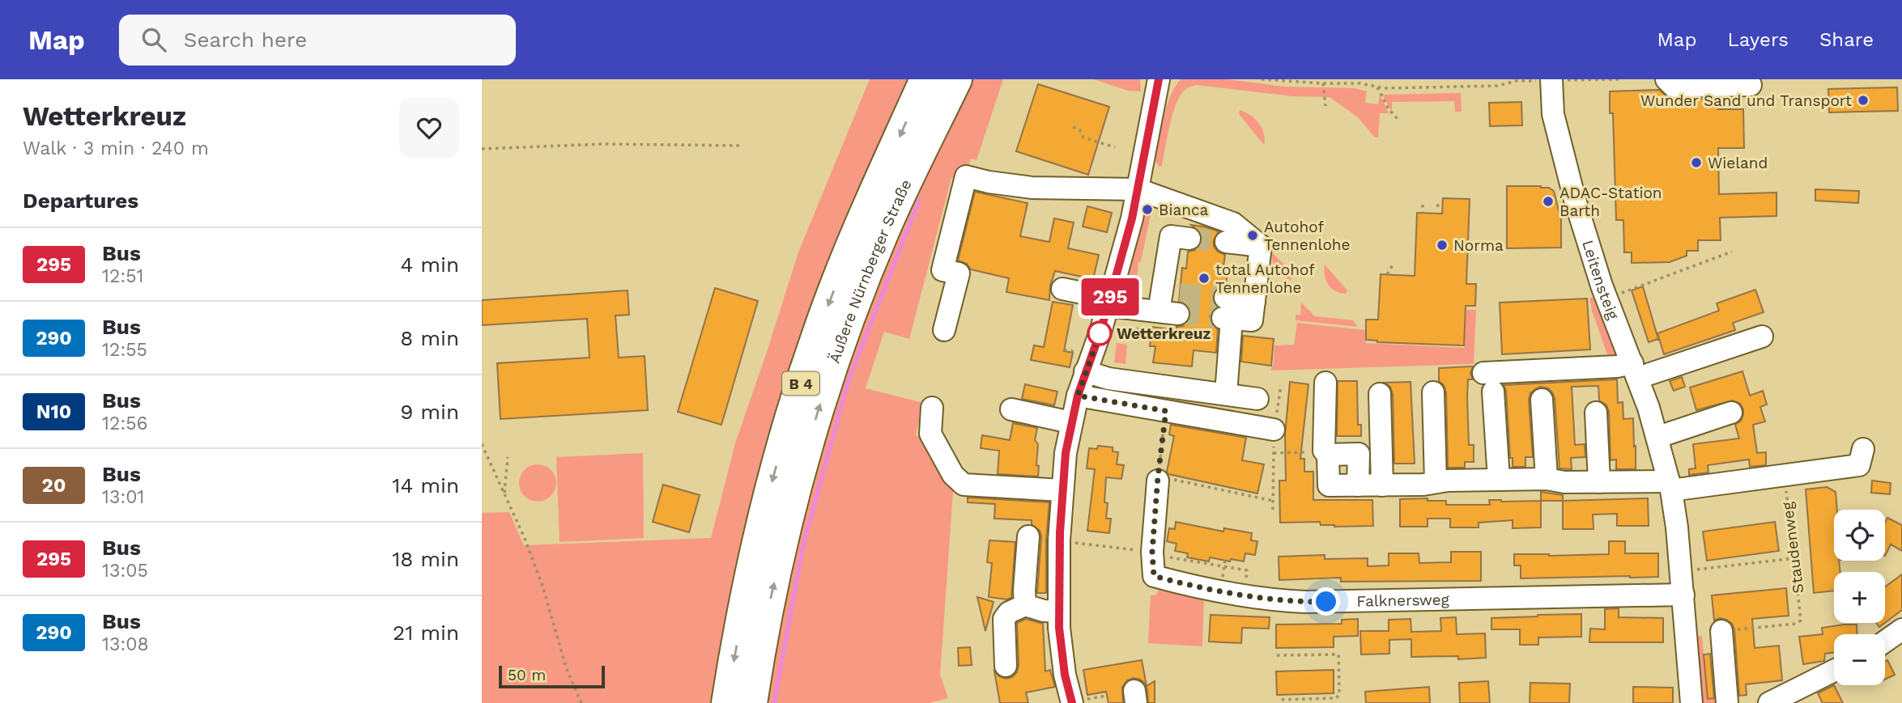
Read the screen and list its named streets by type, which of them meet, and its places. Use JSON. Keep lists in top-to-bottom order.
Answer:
{
  "streets": {
    "highway": ["Äußere Nürnberger Straße", "B 4"],
    "street": ["Leitensteig", "Falknersweg"],
    "path": ["Staudenweg"]
  },
  "crossings": [
    ["Leitensteig", "Falknersweg"]
  ],
  "places": [
    "Wunder Sand und Transport",
    "Wieland",
    "ADAC-Station Barth",
    "Bianca",
    "Autohof Tennenlohe",
    "Norma",
    "total Autohof Tennenlohe",
    "Wetterkreuz"
  ],
  "lines": ["bus line 295"],
  "scale_bar": "50 m",
  "page": {
    "header": "Map",
    "search": "Search here",
    "nav": ["Map", "Layers", "Share"],
    "heading": [
      ["Wetterkreuz", "Walk · 3 min · 240 m"],
      "Departures"
    ],
    "on_map": "295",
    "list": [
      {
        "mark": "295",
        "name": "Bus",
        "note": "12:51",
        "value": "4 min"
      },
      {
        "mark": "290",
        "name": "Bus",
        "note": "12:55",
        "value": "8 min"
      },
      {
        "mark": "N10",
        "name": "Bus",
        "note": "12:56",
        "value": "9 min"
      },
      {
        "mark": "20",
        "name": "Bus",
        "note": "13:01",
        "value": "14 min"
      },
      {
        "mark": "295",
        "name": "Bus",
        "note": "13:05",
        "value": "18 min"
      },
      {
        "mark": "290",
        "name": "Bus",
        "note": "13:08",
        "value": "21 min"
      }
    ],
    "map_buttons": ["+", "−"],
    "scale": "50 m"
  }
}
